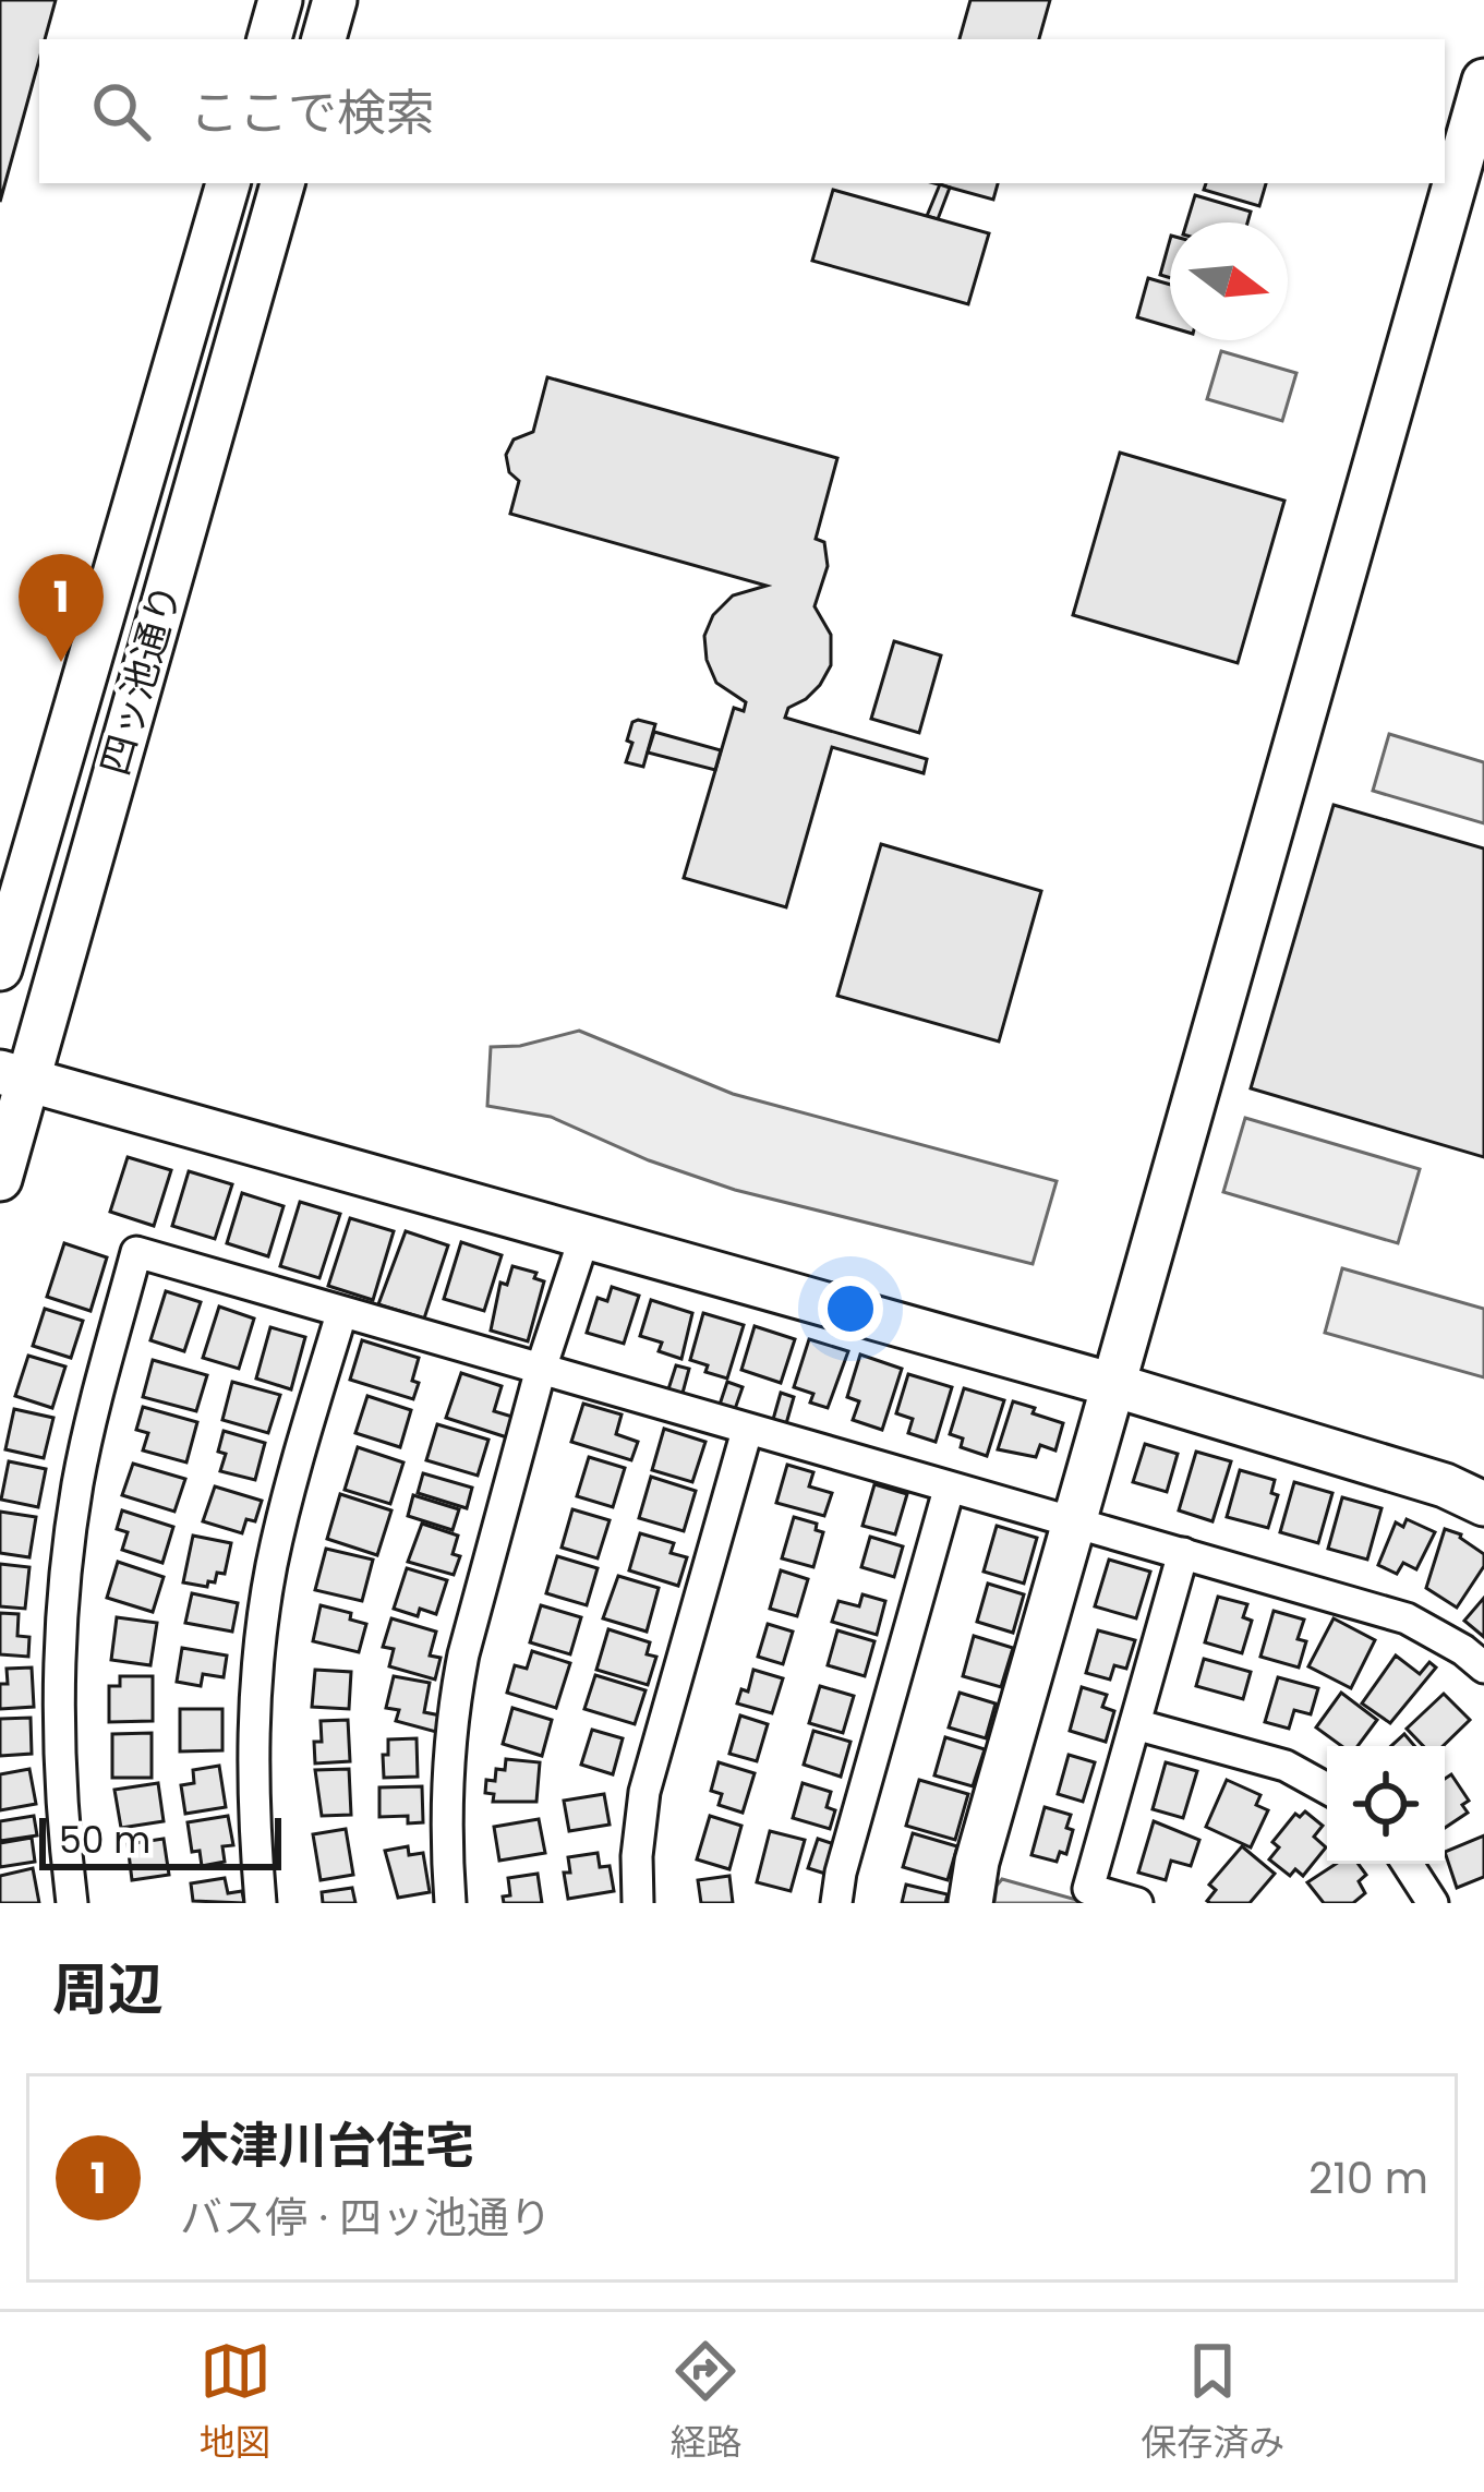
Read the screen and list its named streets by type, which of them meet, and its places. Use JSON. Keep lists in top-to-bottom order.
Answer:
{
  "streets": {
    "street": ["四ッ池通り"]
  },
  "scale_bar": "50 m",
  "north": "right",
  "page": {
    "search": "ここで検索",
    "pins": "1",
    "scale": "50 m",
    "heading": "周辺",
    "list": [
      {
        "mark": "1",
        "name": "木津川台住宅",
        "note": "バス停 · 四ッ池通り",
        "value": "210 m"
      }
    ],
    "nav": ["地図", "経路", "保存済み"]
  }
}
